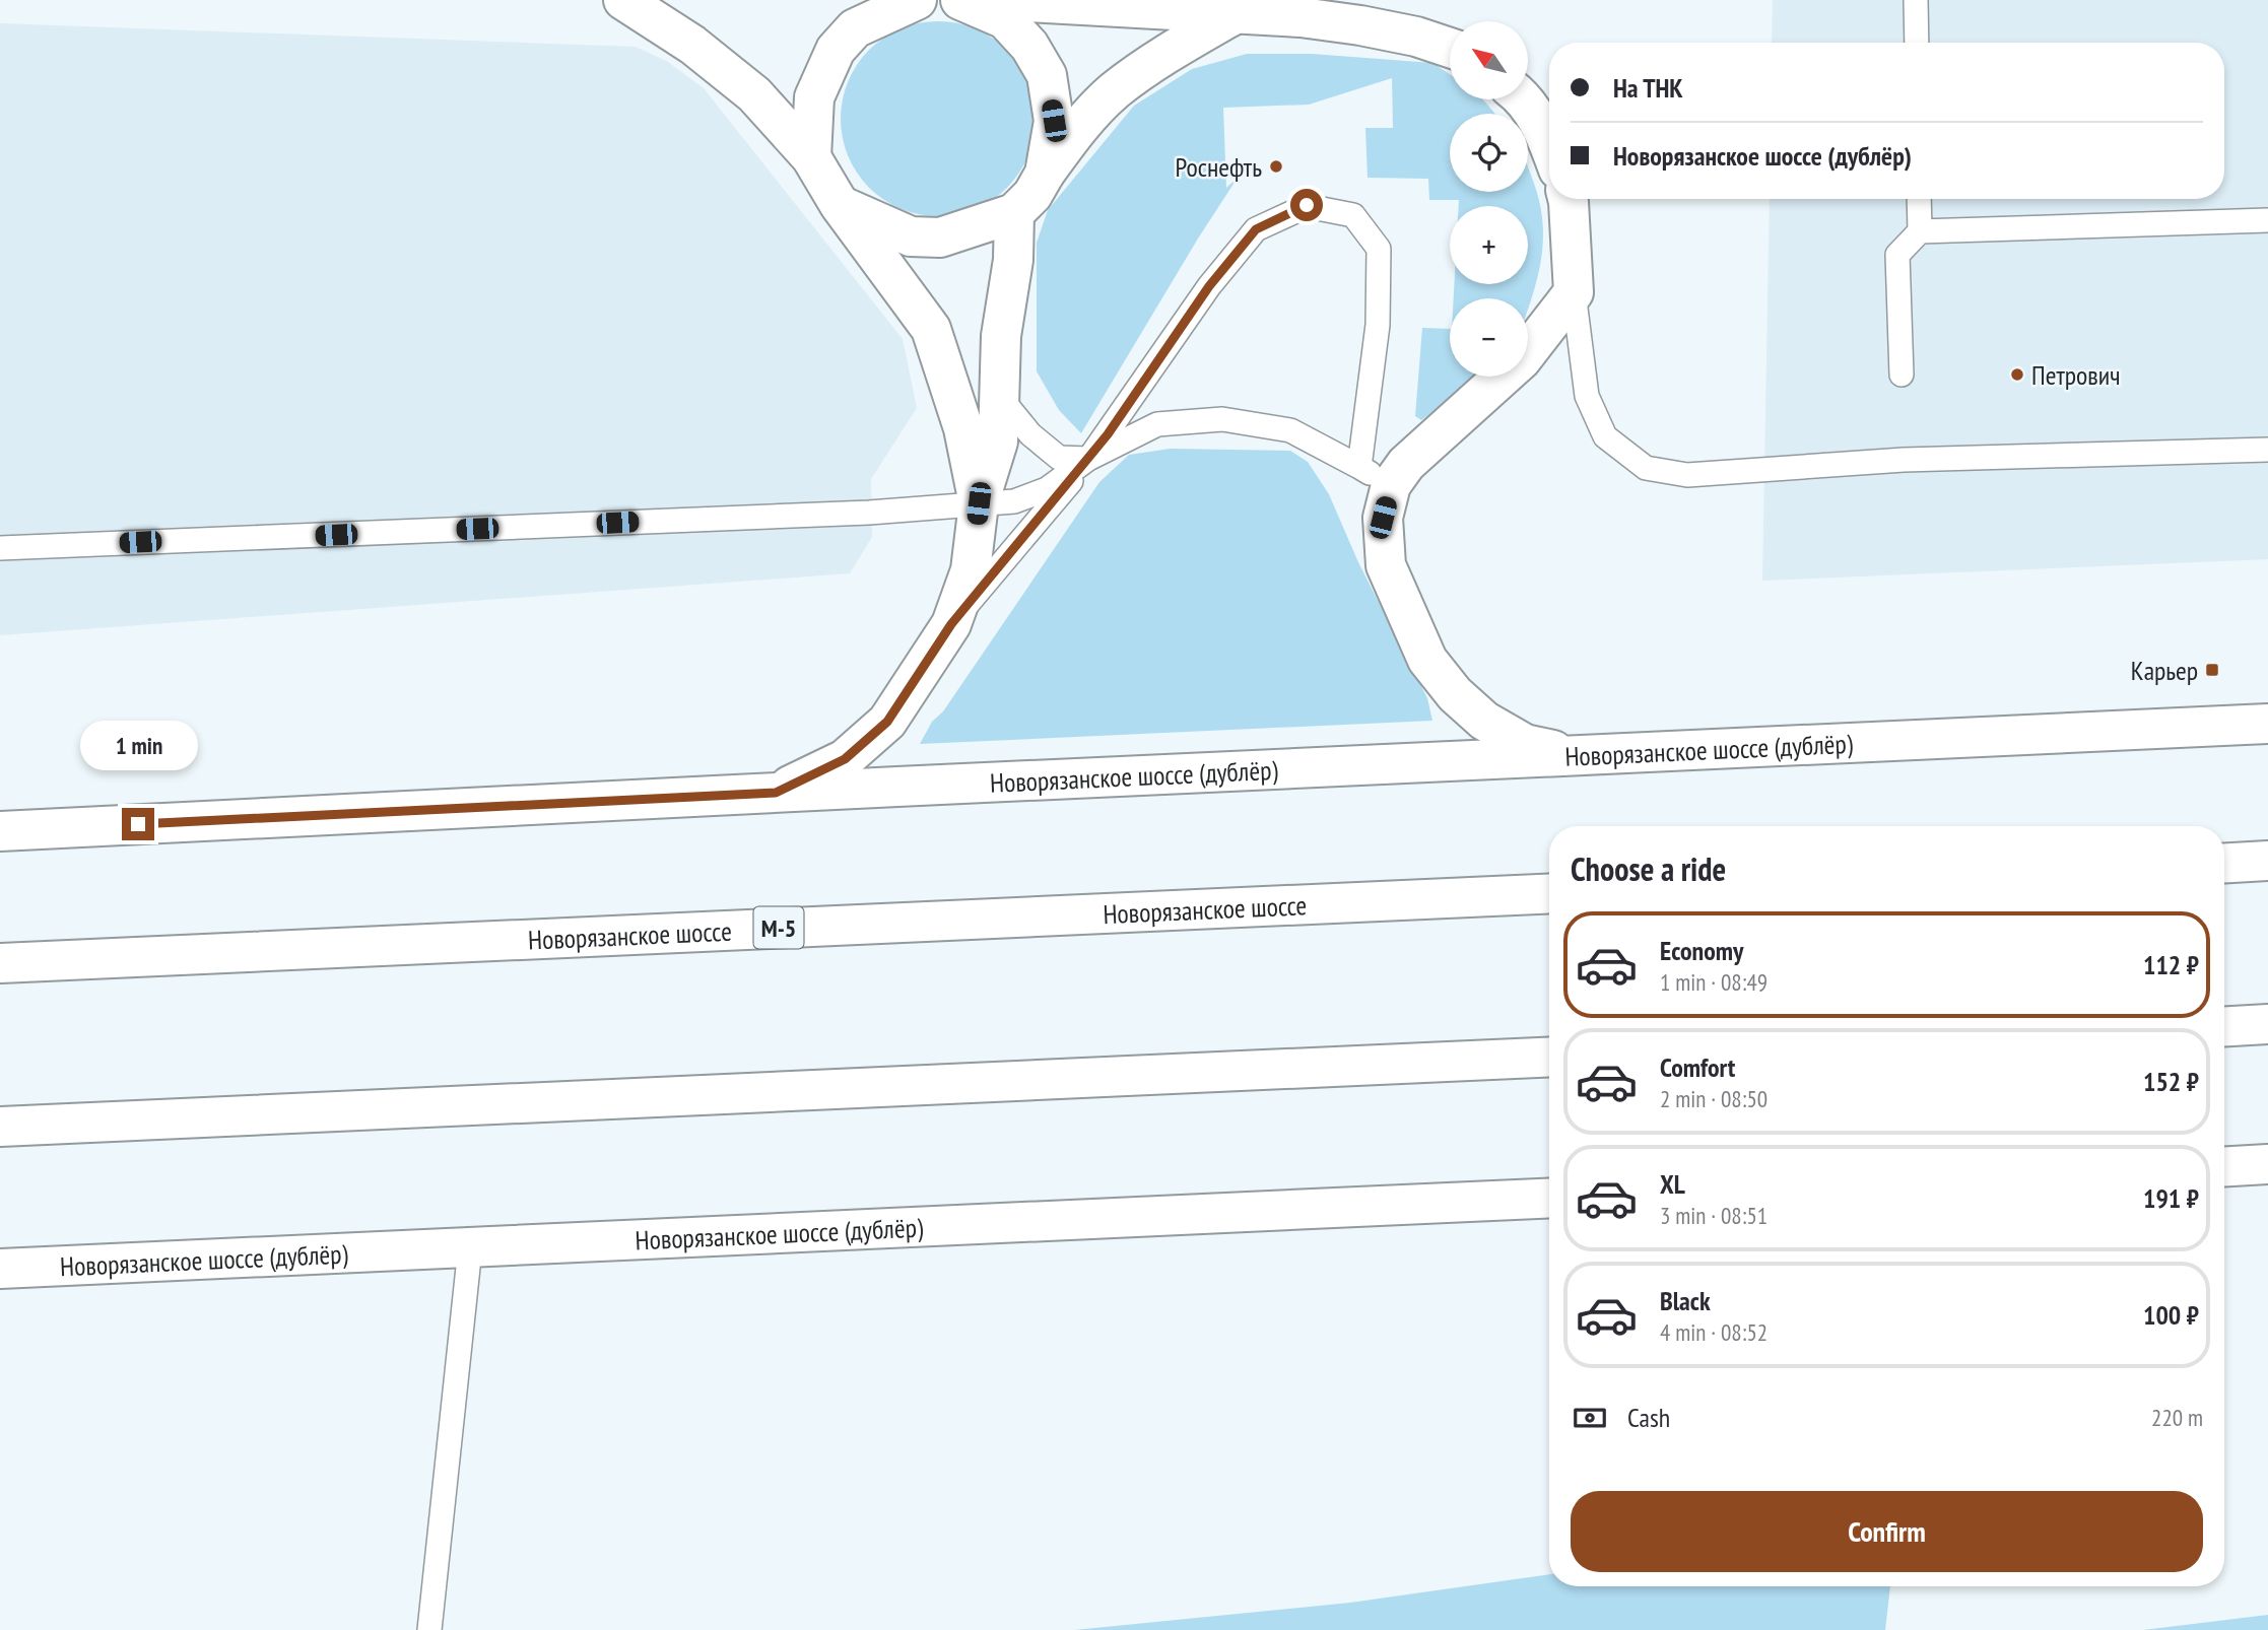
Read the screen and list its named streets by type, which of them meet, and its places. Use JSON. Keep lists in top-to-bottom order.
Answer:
{
  "streets": {
    "main road": ["Новорязанское шоссе (дублёр)", "Новорязанское шоссе", "М-5"]
  },
  "places": {
    "other": ["Роснефть", "Петрович"],
    "transit": ["Карьер"]
  },
  "north": "top left",
  "page": {
    "map_buttons": ["+", "−"],
    "banner": ["На ТНК", "Новорязанское шоссе (дублёр)"],
    "bubble": "1 min",
    "heading": "Choose a ride",
    "list": [
      {
        "name": "Economy",
        "note": "1 min · 08:49",
        "value": "112 ₽"
      },
      {
        "name": "Comfort",
        "note": "2 min · 08:50",
        "value": "152 ₽"
      },
      {
        "name": "XL",
        "note": "3 min · 08:51",
        "value": "191 ₽"
      },
      {
        "name": "Black",
        "note": "4 min · 08:52",
        "value": "100 ₽"
      }
    ],
    "pay": ["Cash", "220 m"],
    "buttons": "Confirm"
  }
}
